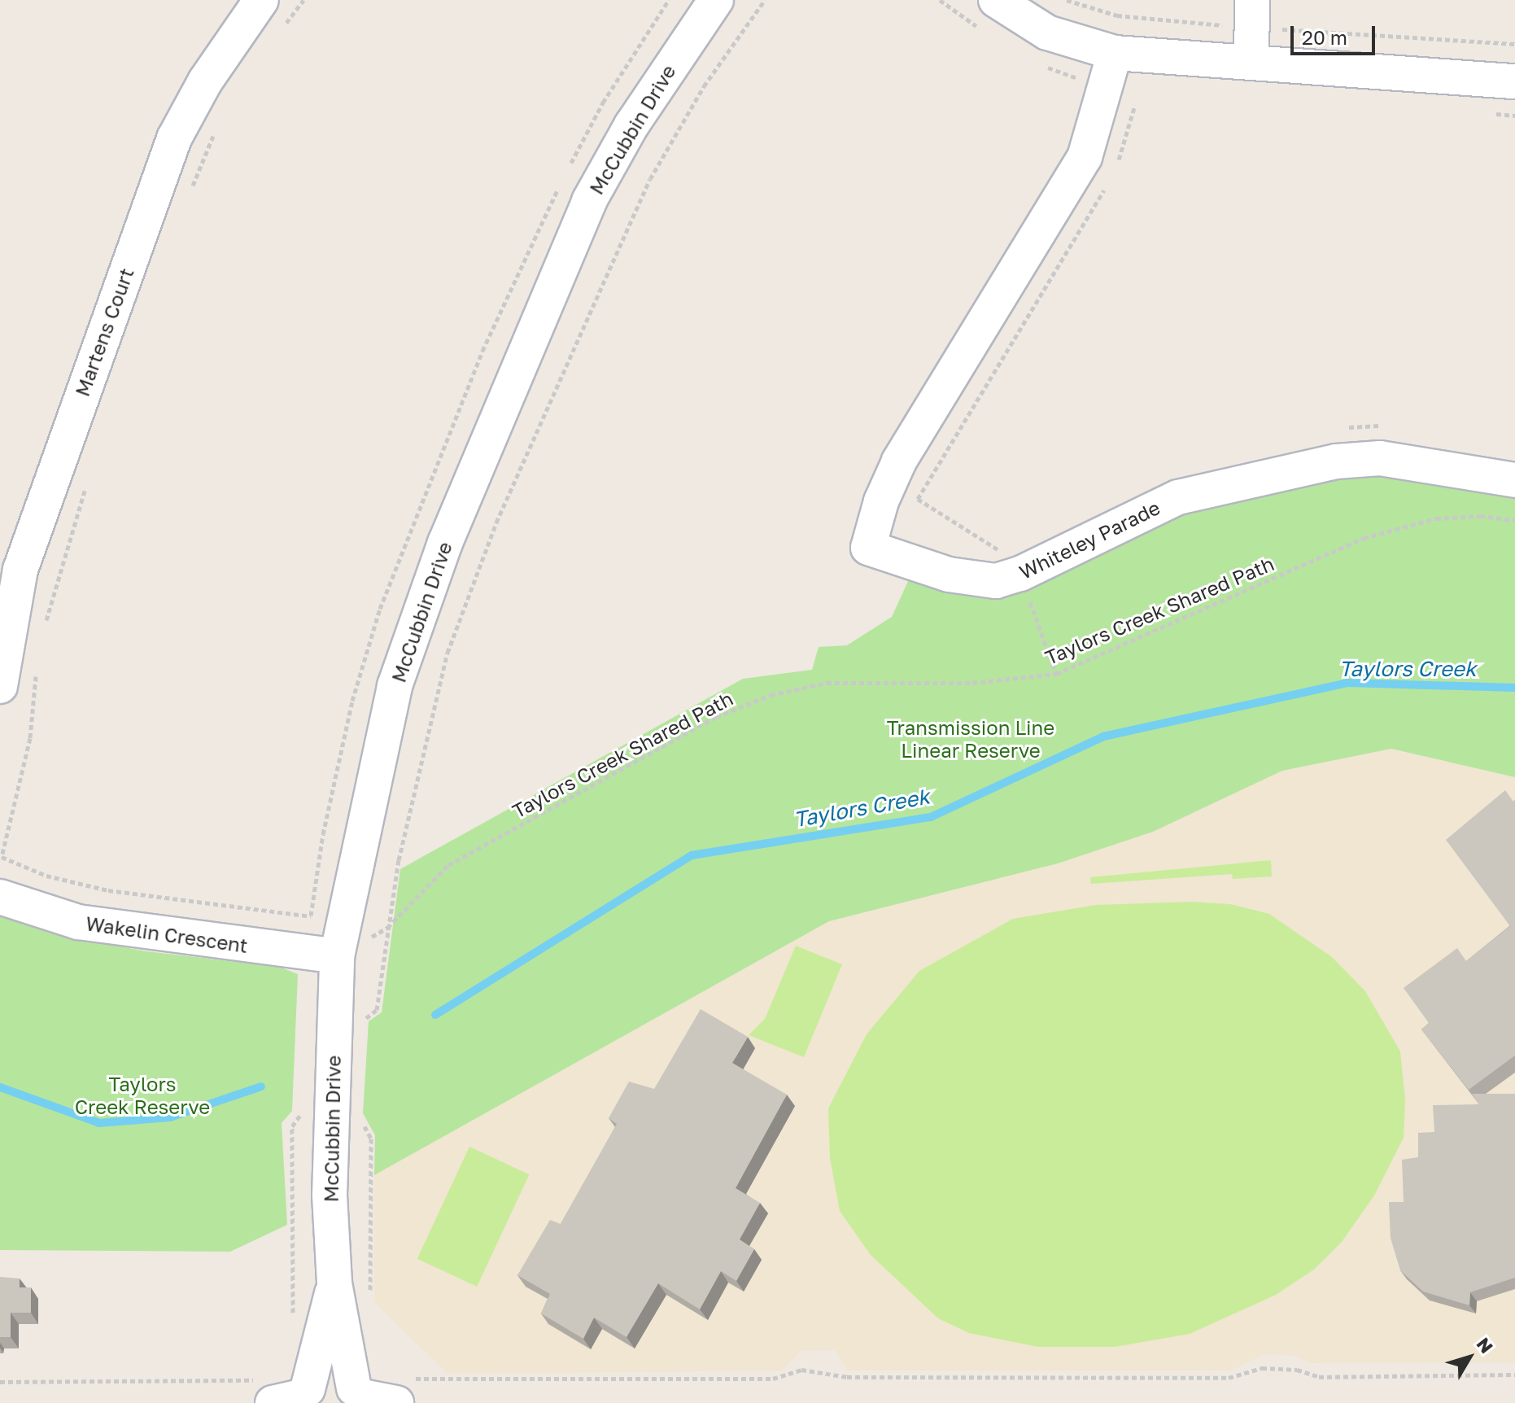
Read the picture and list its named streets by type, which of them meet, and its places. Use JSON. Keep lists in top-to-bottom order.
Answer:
{
  "streets": {
    "street": [
      "McCubbin Drive",
      "Martens Court",
      "Whiteley Parade",
      "Wakelin Crescent"
    ],
    "path": ["Taylors Creek Shared Path"]
  },
  "crossings": [
    ["McCubbin Drive", "Taylors Creek Shared Path"],
    ["McCubbin Drive", "Wakelin Crescent"],
    ["Taylors Creek Shared Path", "Wakelin Crescent"]
  ],
  "water": ["Taylors Creek"],
  "parks": ["Transmission Line Linear Reserve", "Taylors Creek Reserve"],
  "scale_bar": "20 m",
  "north": "top right"
}
